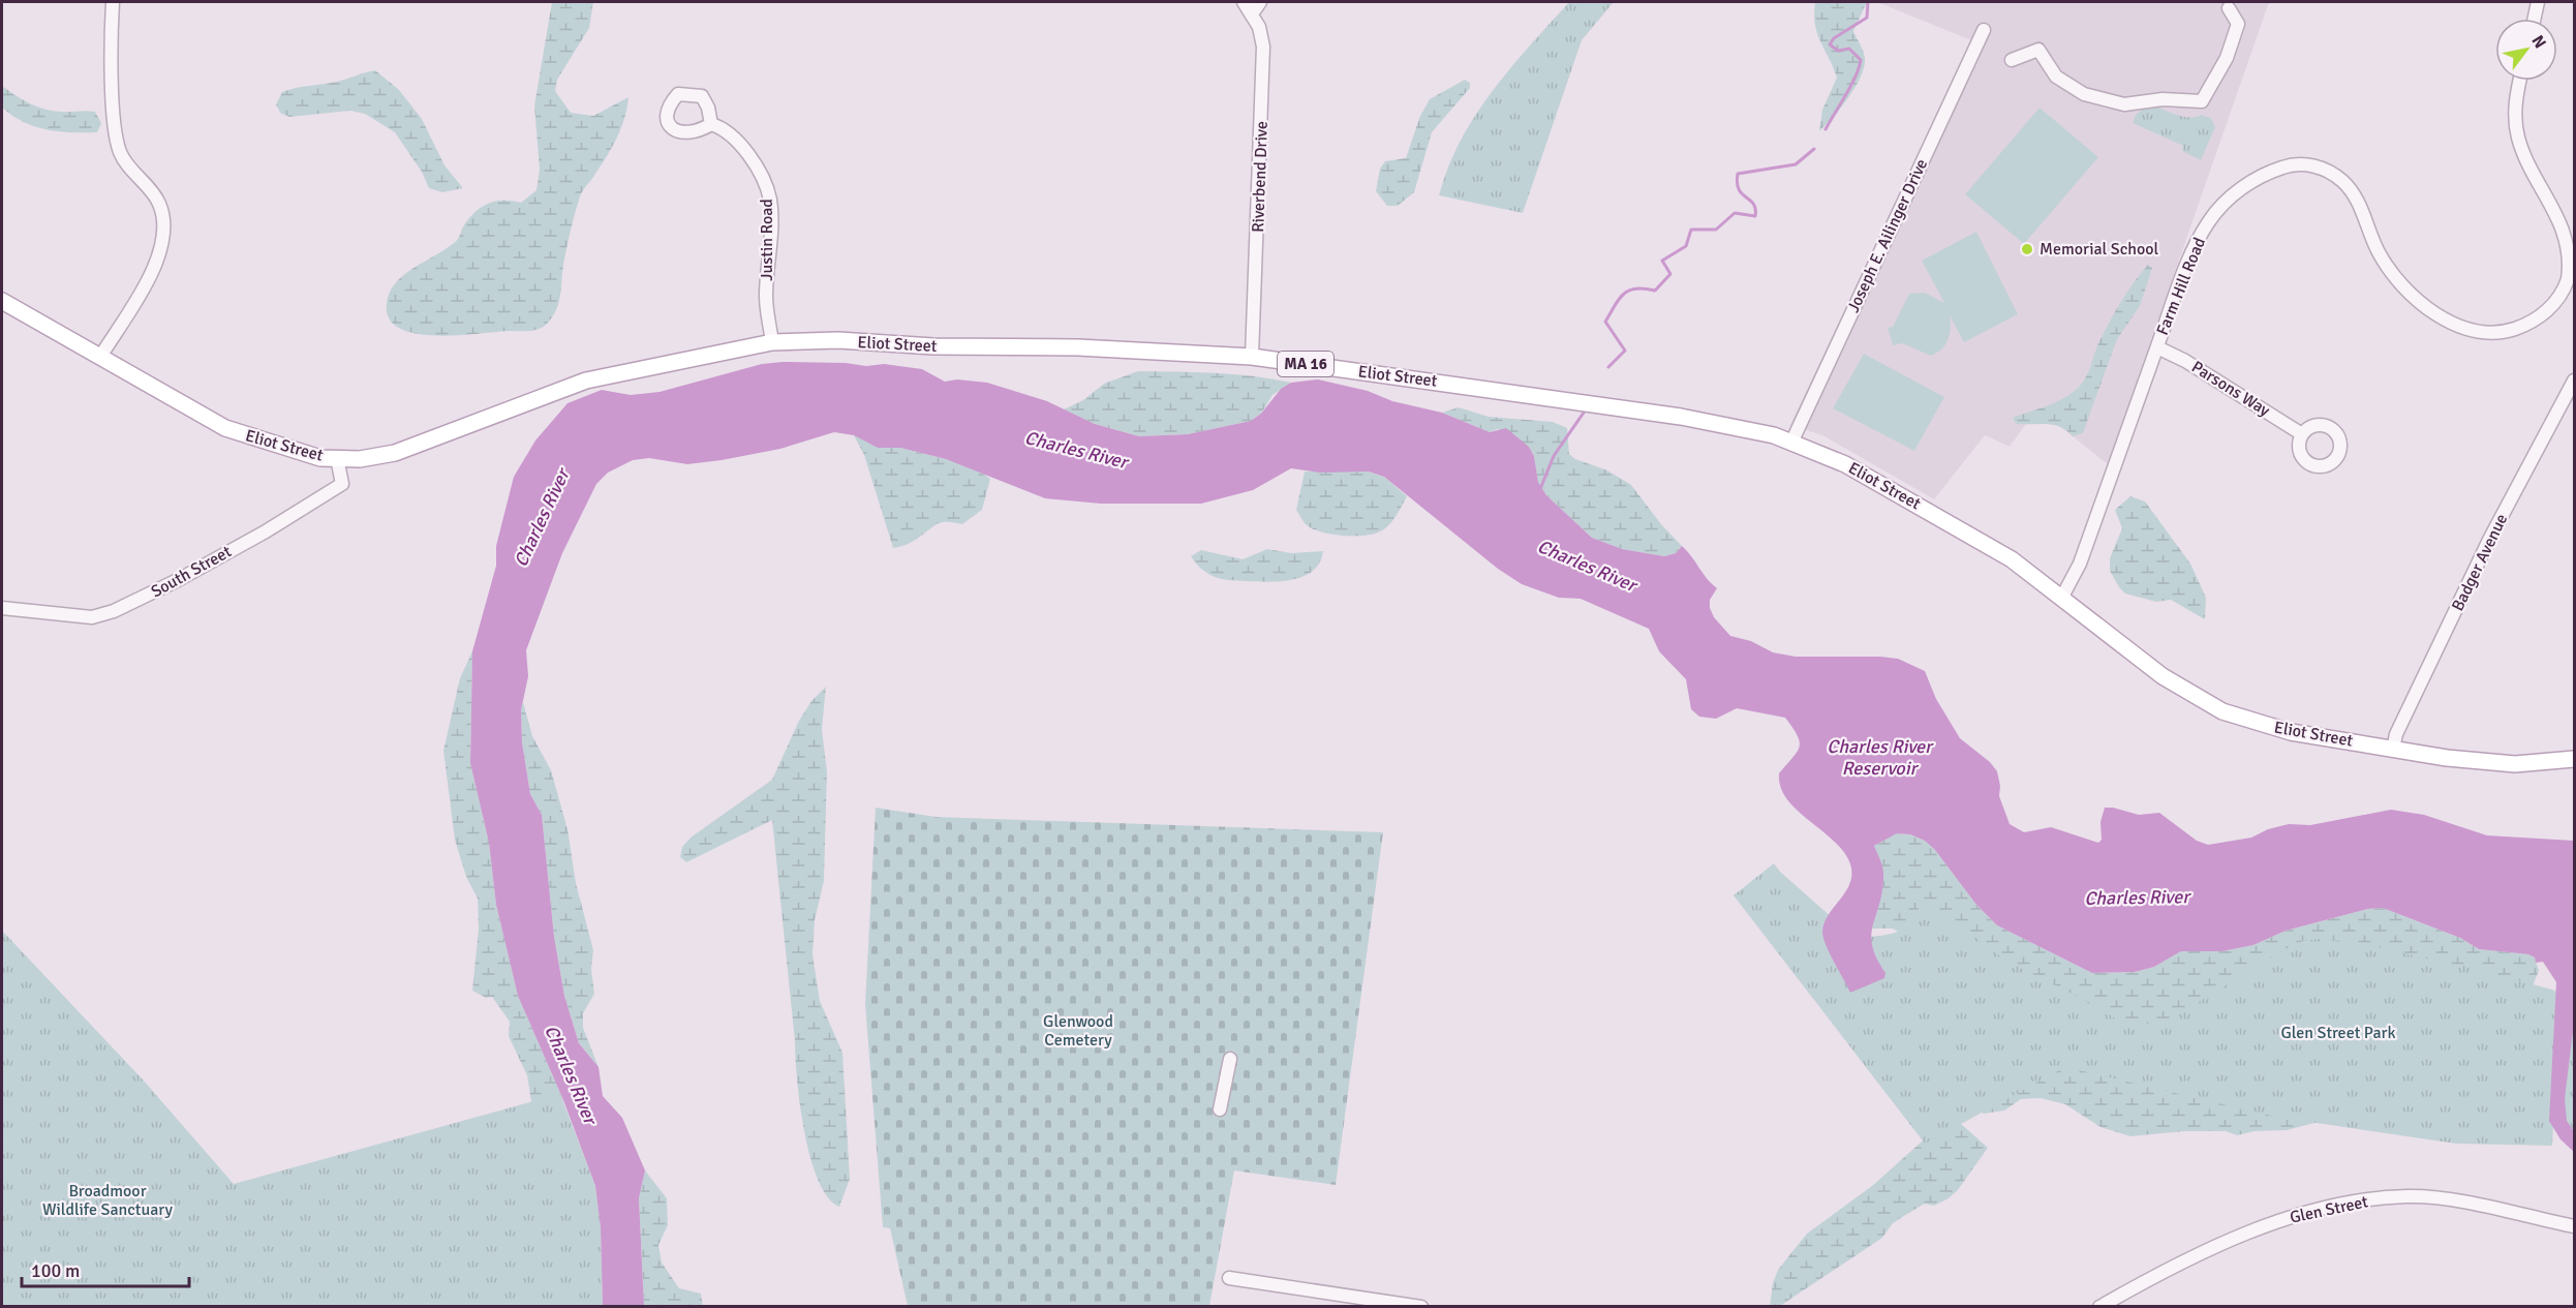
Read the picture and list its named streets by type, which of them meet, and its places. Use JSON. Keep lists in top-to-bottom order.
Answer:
{
  "streets": {
    "main road": ["Eliot Street", "MA 16"],
    "street": [
      "Riverbend Drive",
      "Joseph E. Ailinger Drive",
      "Justin Road",
      "Farm Hill Road",
      "Parsons Way",
      "Badger Avenue",
      "South Street",
      "Glen Street"
    ]
  },
  "crossings": [
    ["Riverbend Drive", "Eliot Street"],
    ["Joseph E. Ailinger Drive", "Eliot Street"],
    ["Justin Road", "Eliot Street"],
    ["Farm Hill Road", "Eliot Street"],
    ["Farm Hill Road", "Parsons Way"],
    ["Eliot Street", "Badger Avenue"],
    ["Eliot Street", "South Street"]
  ],
  "water": ["Charles River", "Charles River Reservoir"],
  "parks": ["Glenwood Cemetery", "Glen Street Park", "Broadmoor Wildlife Sanctuary"],
  "places": ["Memorial School"],
  "scale_bar": "100 m",
  "north": "top right"
}
